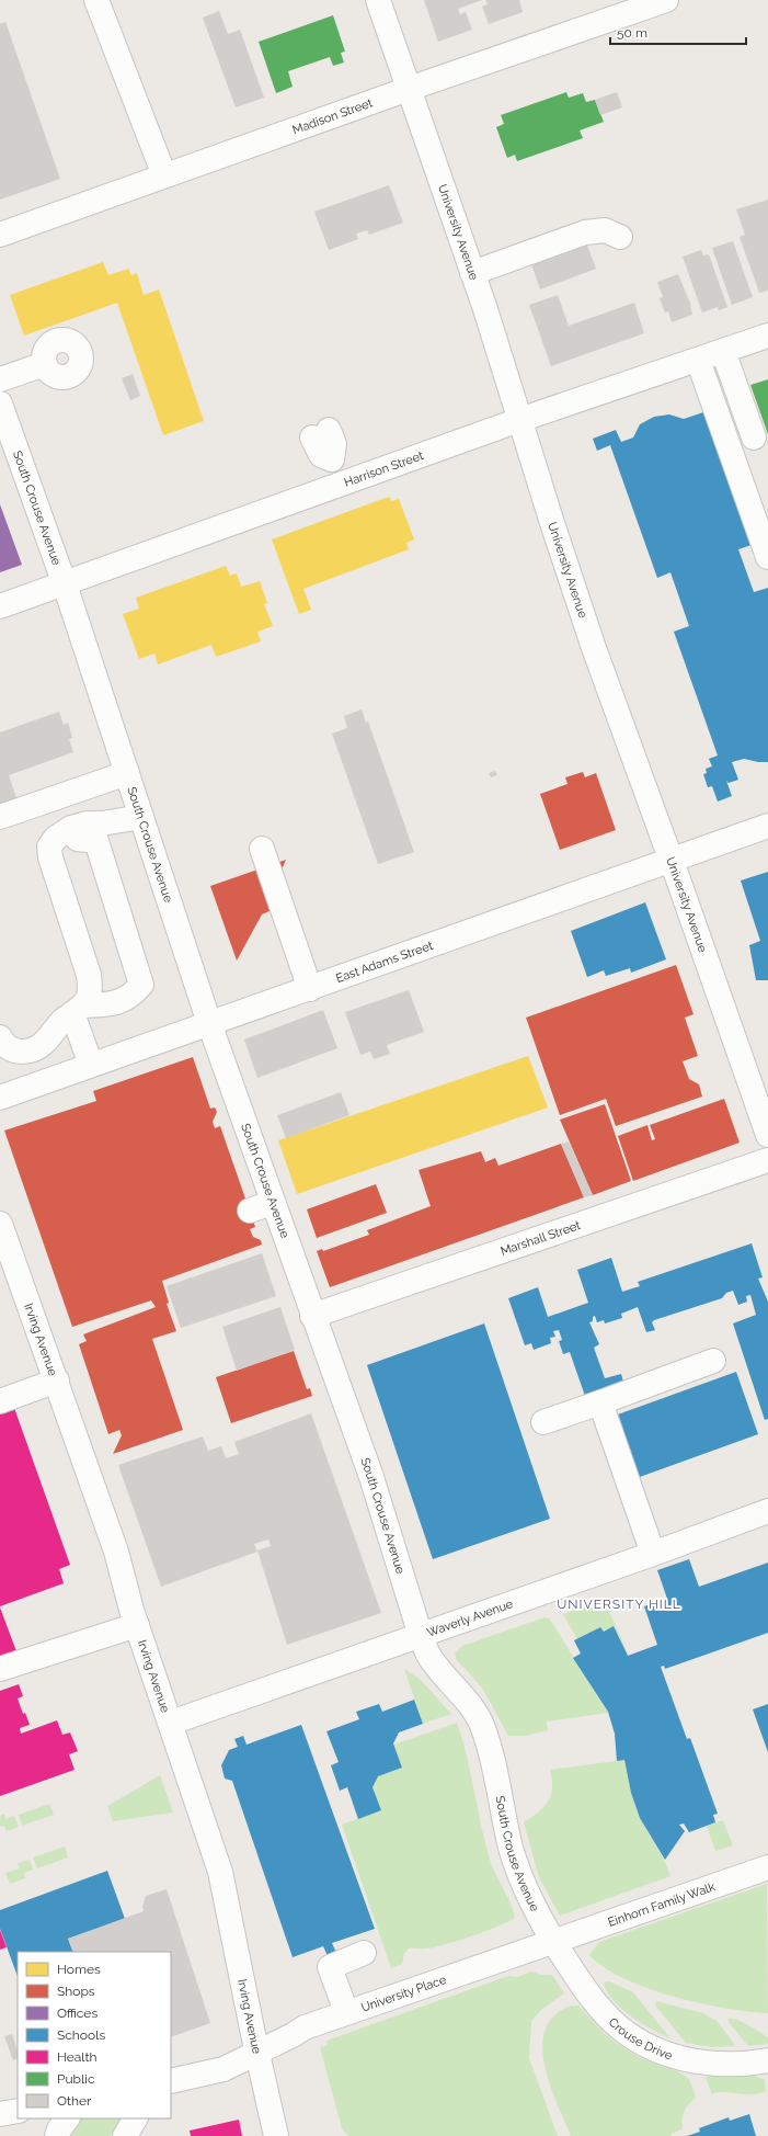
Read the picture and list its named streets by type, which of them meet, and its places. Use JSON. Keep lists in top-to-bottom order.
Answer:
{
  "streets": {
    "street": [
      "Madison Street",
      "University Avenue",
      "Harrison Street",
      "South Crouse Avenue",
      "East Adams Street",
      "Marshall Street",
      "Irving Avenue",
      "Waverly Avenue",
      "Einhorn Family Walk",
      "University Place",
      "Crouse Drive"
    ]
  },
  "crossings": [
    ["Madison Street", "University Avenue"],
    ["University Avenue", "Harrison Street"],
    ["University Avenue", "East Adams Street"],
    ["Harrison Street", "South Crouse Avenue"],
    ["South Crouse Avenue", "East Adams Street"],
    ["South Crouse Avenue", "Marshall Street"],
    ["South Crouse Avenue", "Waverly Avenue"],
    ["South Crouse Avenue", "Einhorn Family Walk"],
    ["South Crouse Avenue", "University Place"],
    ["South Crouse Avenue", "Crouse Drive"],
    ["Irving Avenue", "Waverly Avenue"],
    ["Irving Avenue", "University Place"],
    ["Einhorn Family Walk", "University Place"],
    ["Einhorn Family Walk", "Crouse Drive"],
    ["University Place", "Crouse Drive"]
  ],
  "districts": ["UNIVERSITY HILL"],
  "legend": [
    "Homes",
    "Shops",
    "Offices",
    "Schools",
    "Health",
    "Public",
    "Other"
  ],
  "scale_bar": "50 m"
}
